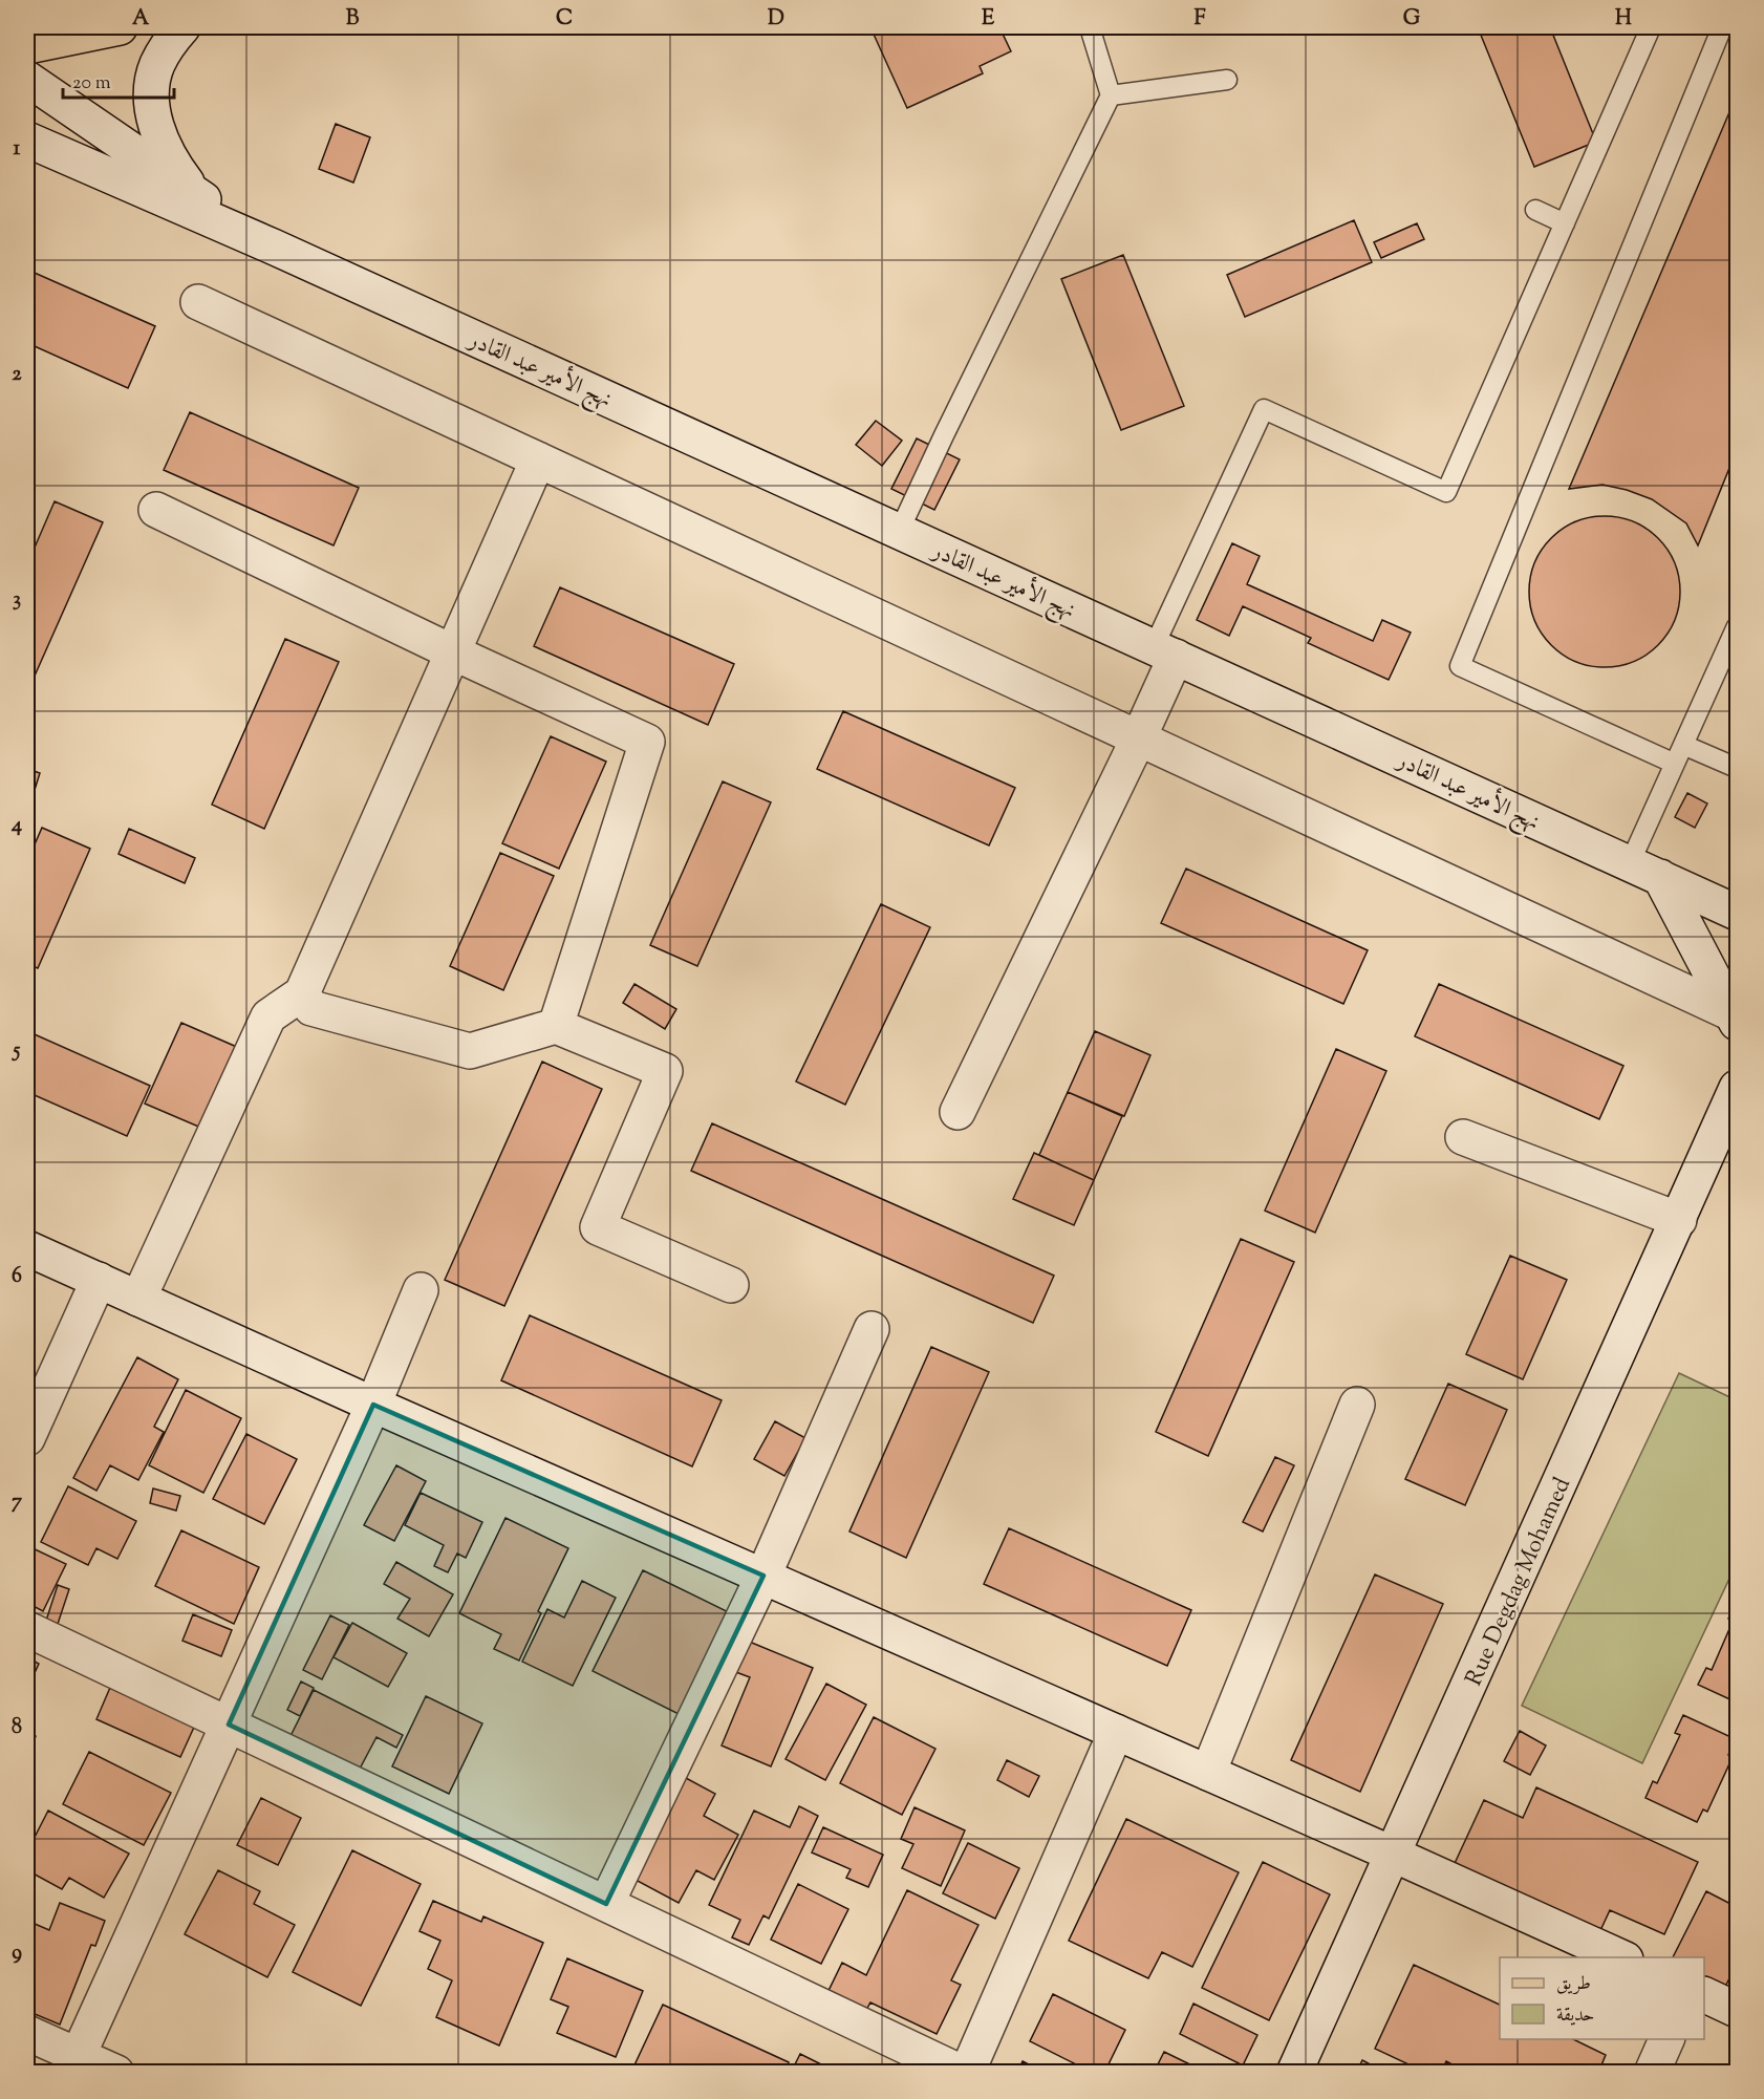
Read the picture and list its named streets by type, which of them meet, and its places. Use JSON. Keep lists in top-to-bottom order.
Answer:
{
  "streets": {
    "street": ["نهج الأمير عبد القادر", "Rue Degdag Mohamed"]
  },
  "legend": ["طريق", "حديقة"],
  "scale_bar": "20 m",
  "grid": {
    "columns": [
      "A",
      "B",
      "C",
      "D",
      "E",
      "F",
      "G",
      "H"
    ],
    "rows": [
      "1",
      "2",
      "3",
      "4",
      "5",
      "6",
      "7",
      "8",
      "9"
    ]
  }
}
